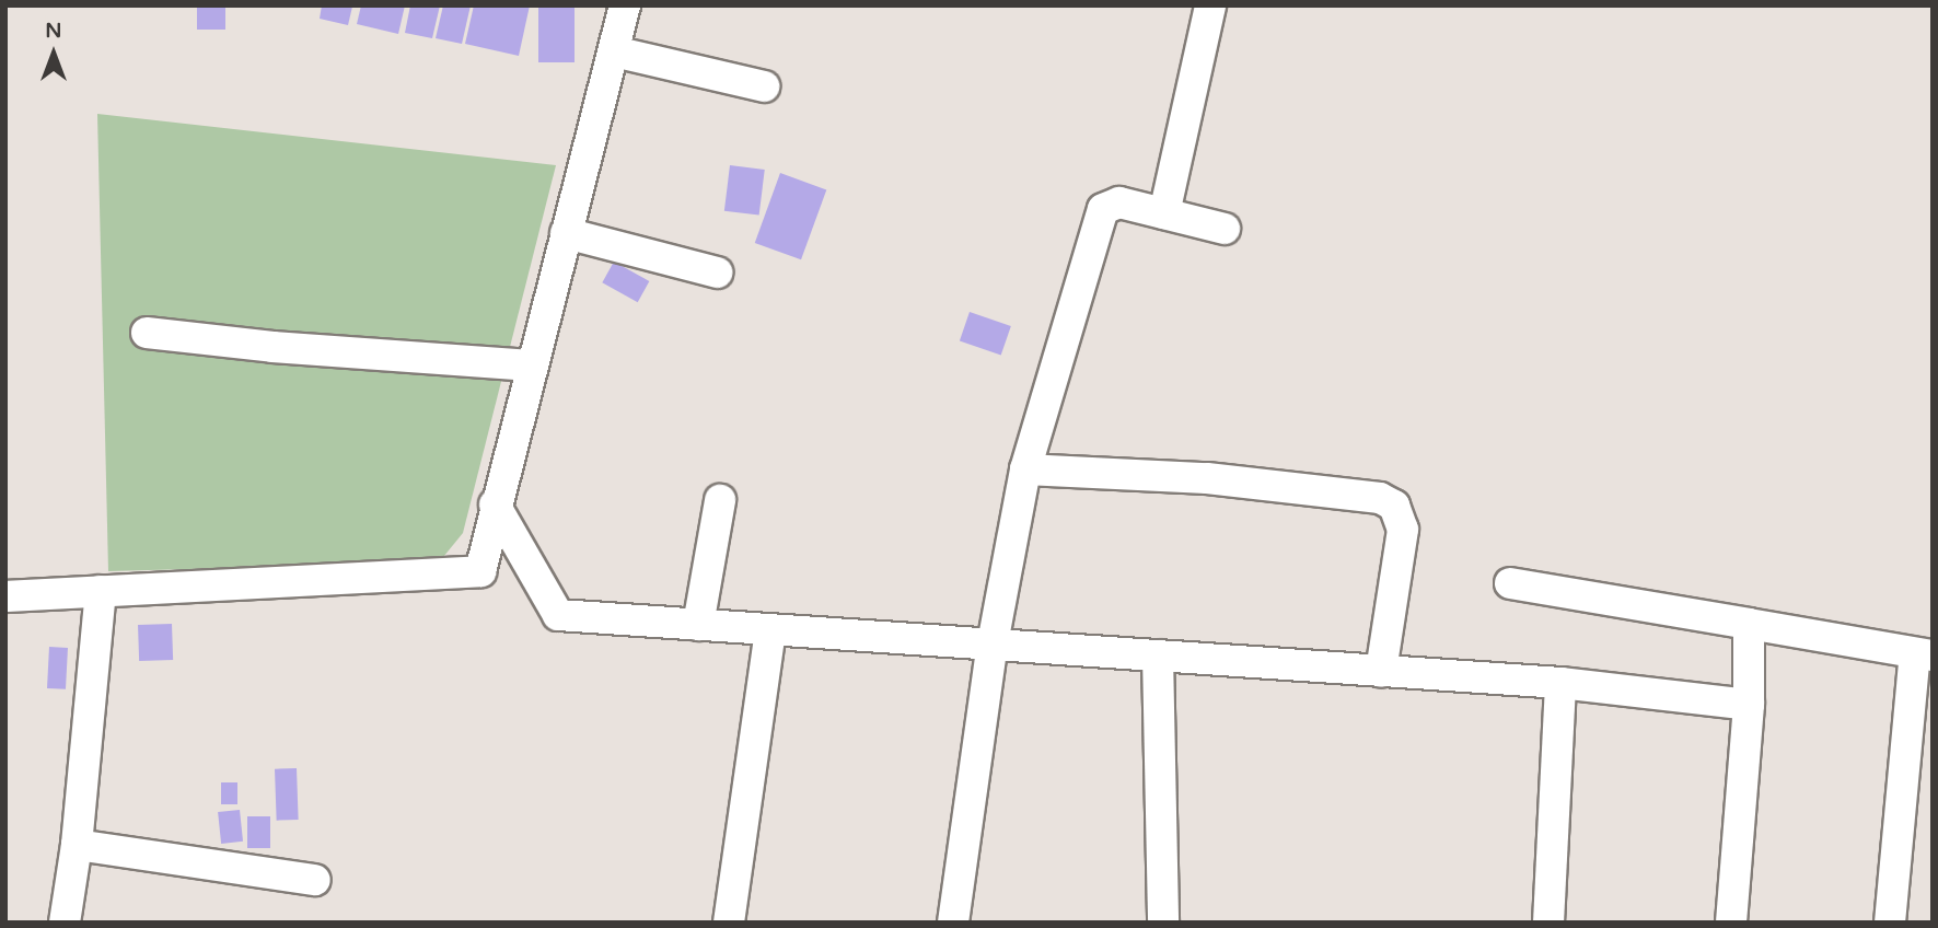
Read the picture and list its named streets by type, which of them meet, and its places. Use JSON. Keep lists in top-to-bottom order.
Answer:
{
  "north": "top"
}
